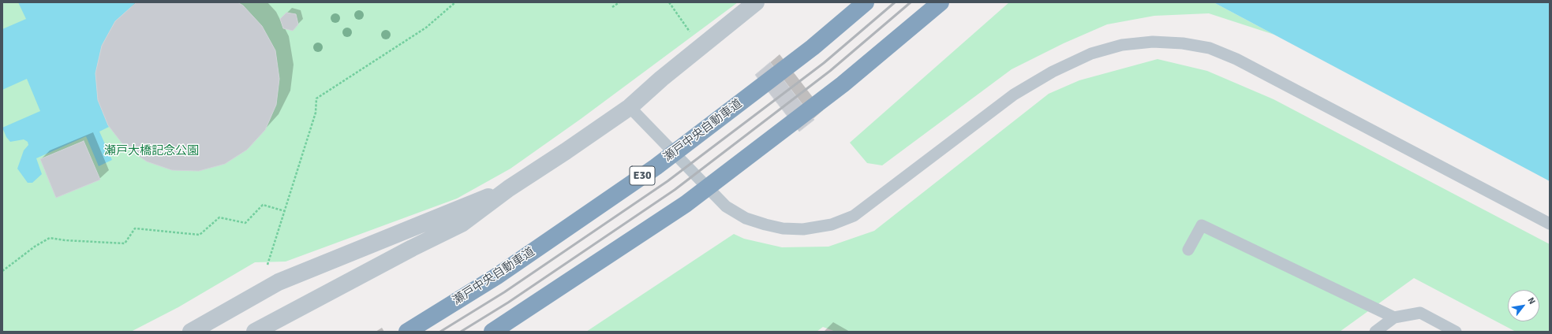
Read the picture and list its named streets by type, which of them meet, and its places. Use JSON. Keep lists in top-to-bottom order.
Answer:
{
  "streets": {
    "highway": ["瀬戸中央自動車道", "E30"]
  },
  "parks": ["瀬戸大橋記念公園"],
  "north": "top right"
}
